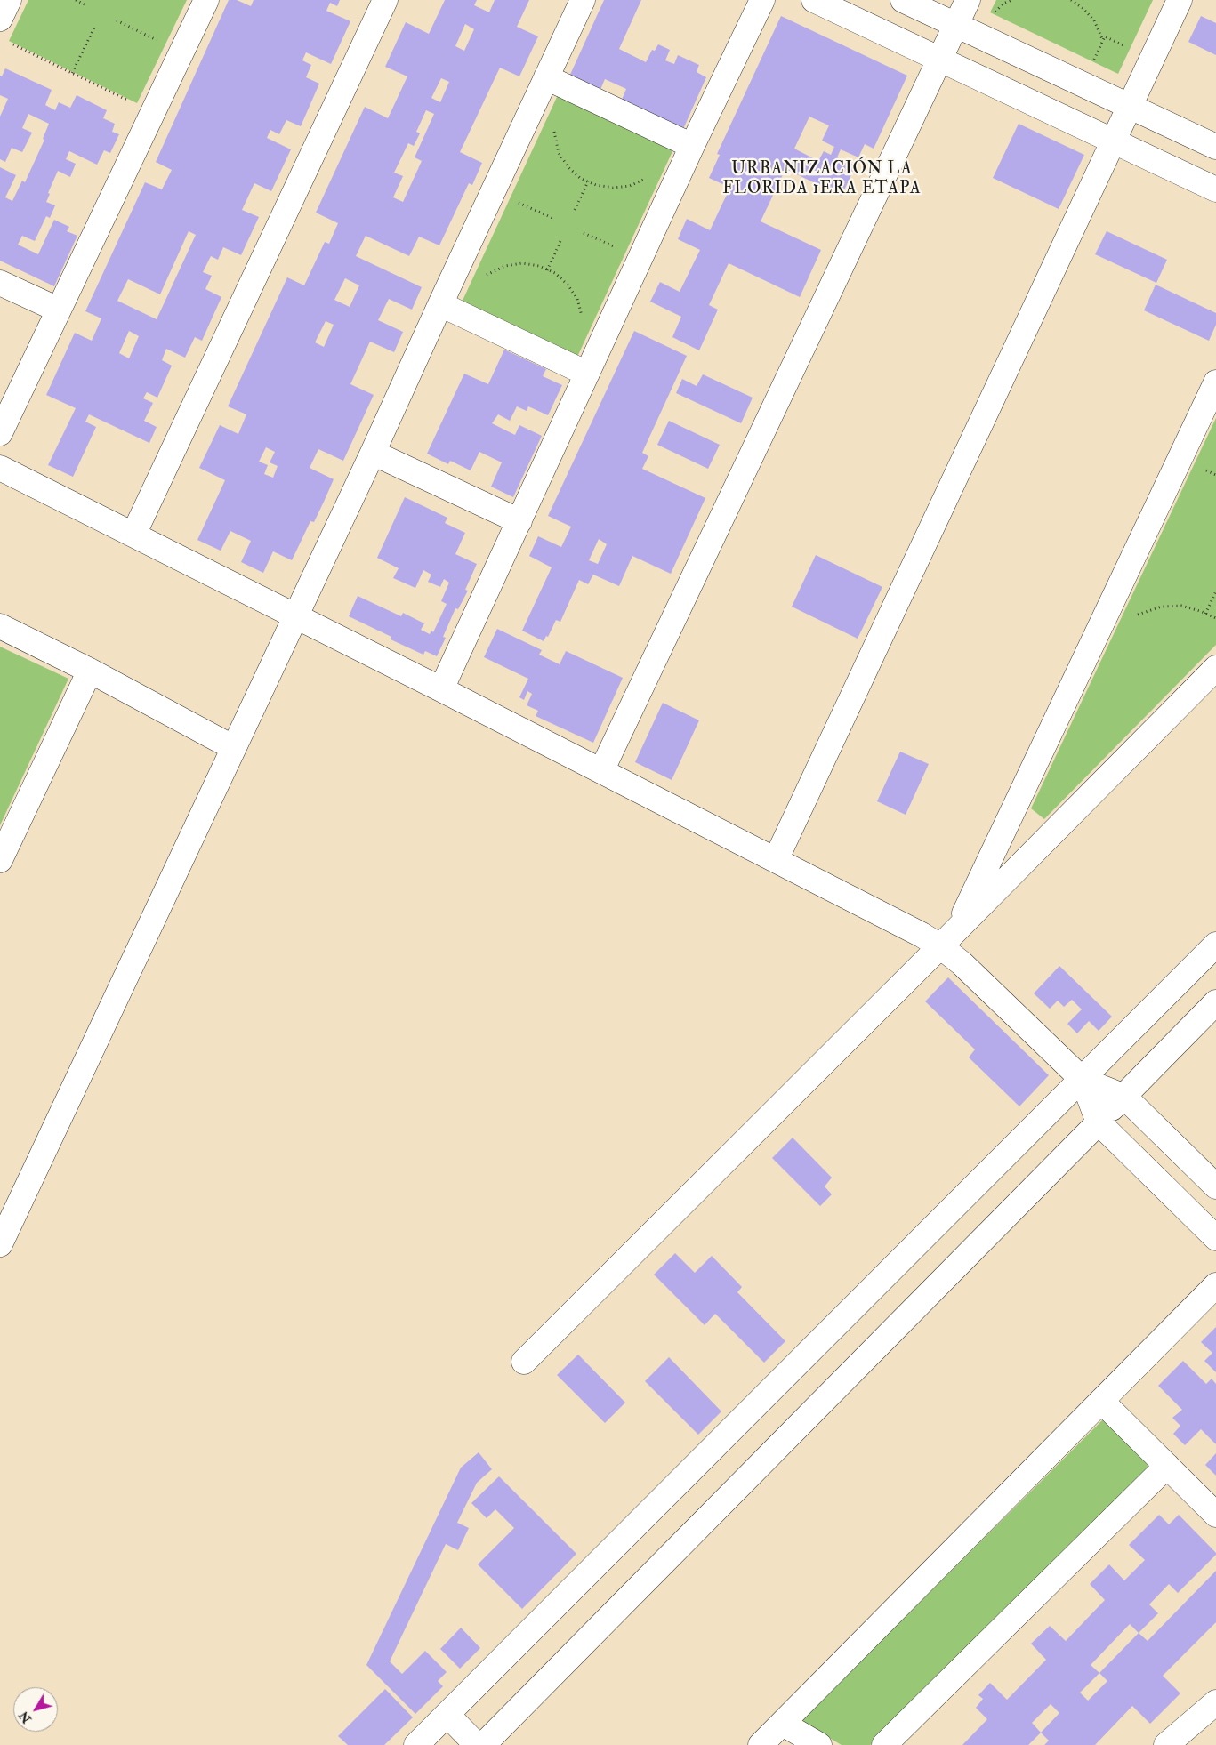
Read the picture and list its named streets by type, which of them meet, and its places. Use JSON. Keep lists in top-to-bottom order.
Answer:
{
  "districts": ["URBANIZACIÓN LA FLORIDA 1ERA ETAPA"],
  "north": "bottom left"
}
